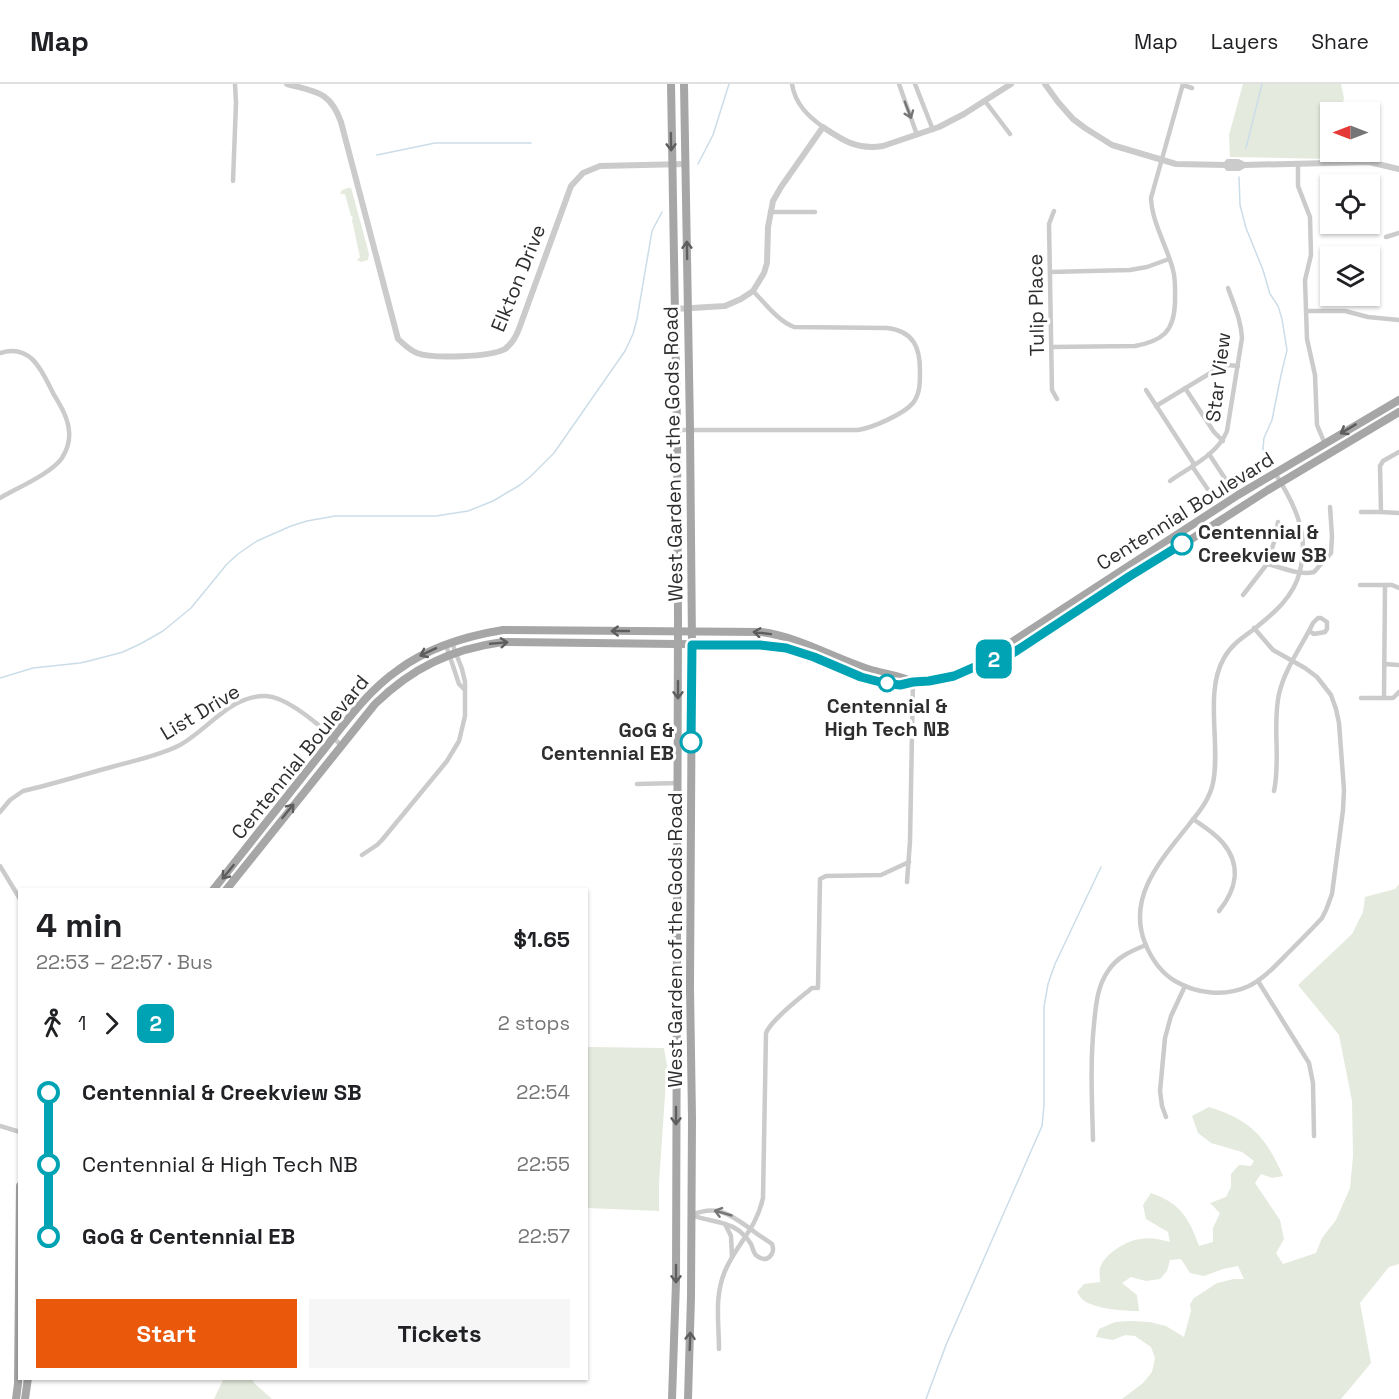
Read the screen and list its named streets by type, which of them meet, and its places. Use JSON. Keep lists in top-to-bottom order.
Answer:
{
  "streets": {
    "main road": ["West Garden of the Gods Road", "Centennial Boulevard"],
    "street": [
      "Elkton Drive",
      "Tulip Place",
      "Star View",
      "List Drive"
    ]
  },
  "crossings": [
    ["Elkton Drive", "West Garden of the Gods Road"],
    ["West Garden of the Gods Road", "Centennial Boulevard"],
    ["Centennial Boulevard", "List Drive"]
  ],
  "places": ["Centennial & Creekview SB", "Centennial & High Tech NB", "GoG & Centennial EB"],
  "lines": ["bus line 2"],
  "north": "left",
  "page": {
    "header": "Map",
    "nav": ["Map", "Layers", "Share"],
    "on_map": "2",
    "heading": ["4 min", "22:53 – 22:57 · Bus", "$1.65"],
    "legs": ["1", "2", "2 stops"],
    "list": [
      {
        "name": "Centennial & Creekview SB",
        "value": "22:54"
      },
      {
        "name": "Centennial & High Tech NB",
        "value": "22:55"
      },
      {
        "name": "GoG & Centennial EB",
        "value": "22:57"
      }
    ],
    "buttons": ["Start", "Tickets"]
  }
}
